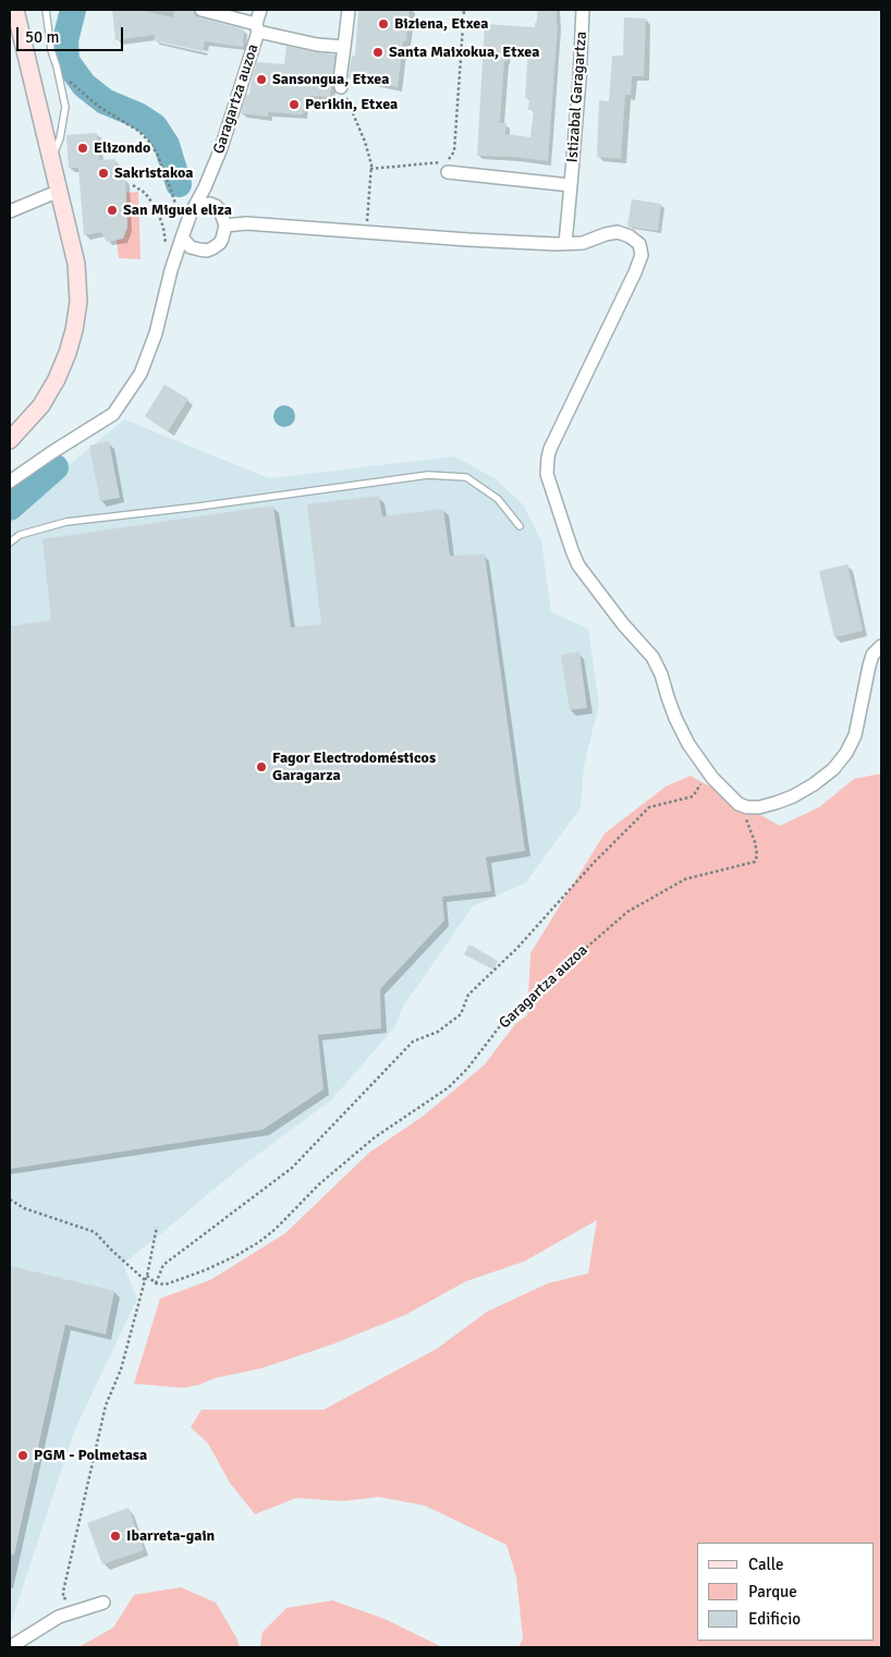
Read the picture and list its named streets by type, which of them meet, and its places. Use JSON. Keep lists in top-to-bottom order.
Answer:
{
  "streets": {
    "street": ["Istizabal Garagartza", "Garagartza auzoa"]
  },
  "places": [
    "Biziena, Etxea",
    "Santa Maixokua, Etxea",
    "Sansongua, Etxea",
    "Perikin, Etxea",
    "Elizondo",
    "Sakristakoa",
    "San Miguel eliza",
    "Fagor Electrodomésticos Garagarza",
    "PGM - Polmetasa",
    "Ibarreta-gain"
  ],
  "legend": ["Calle", "Parque", "Edificio"],
  "scale_bar": "50 m"
}
